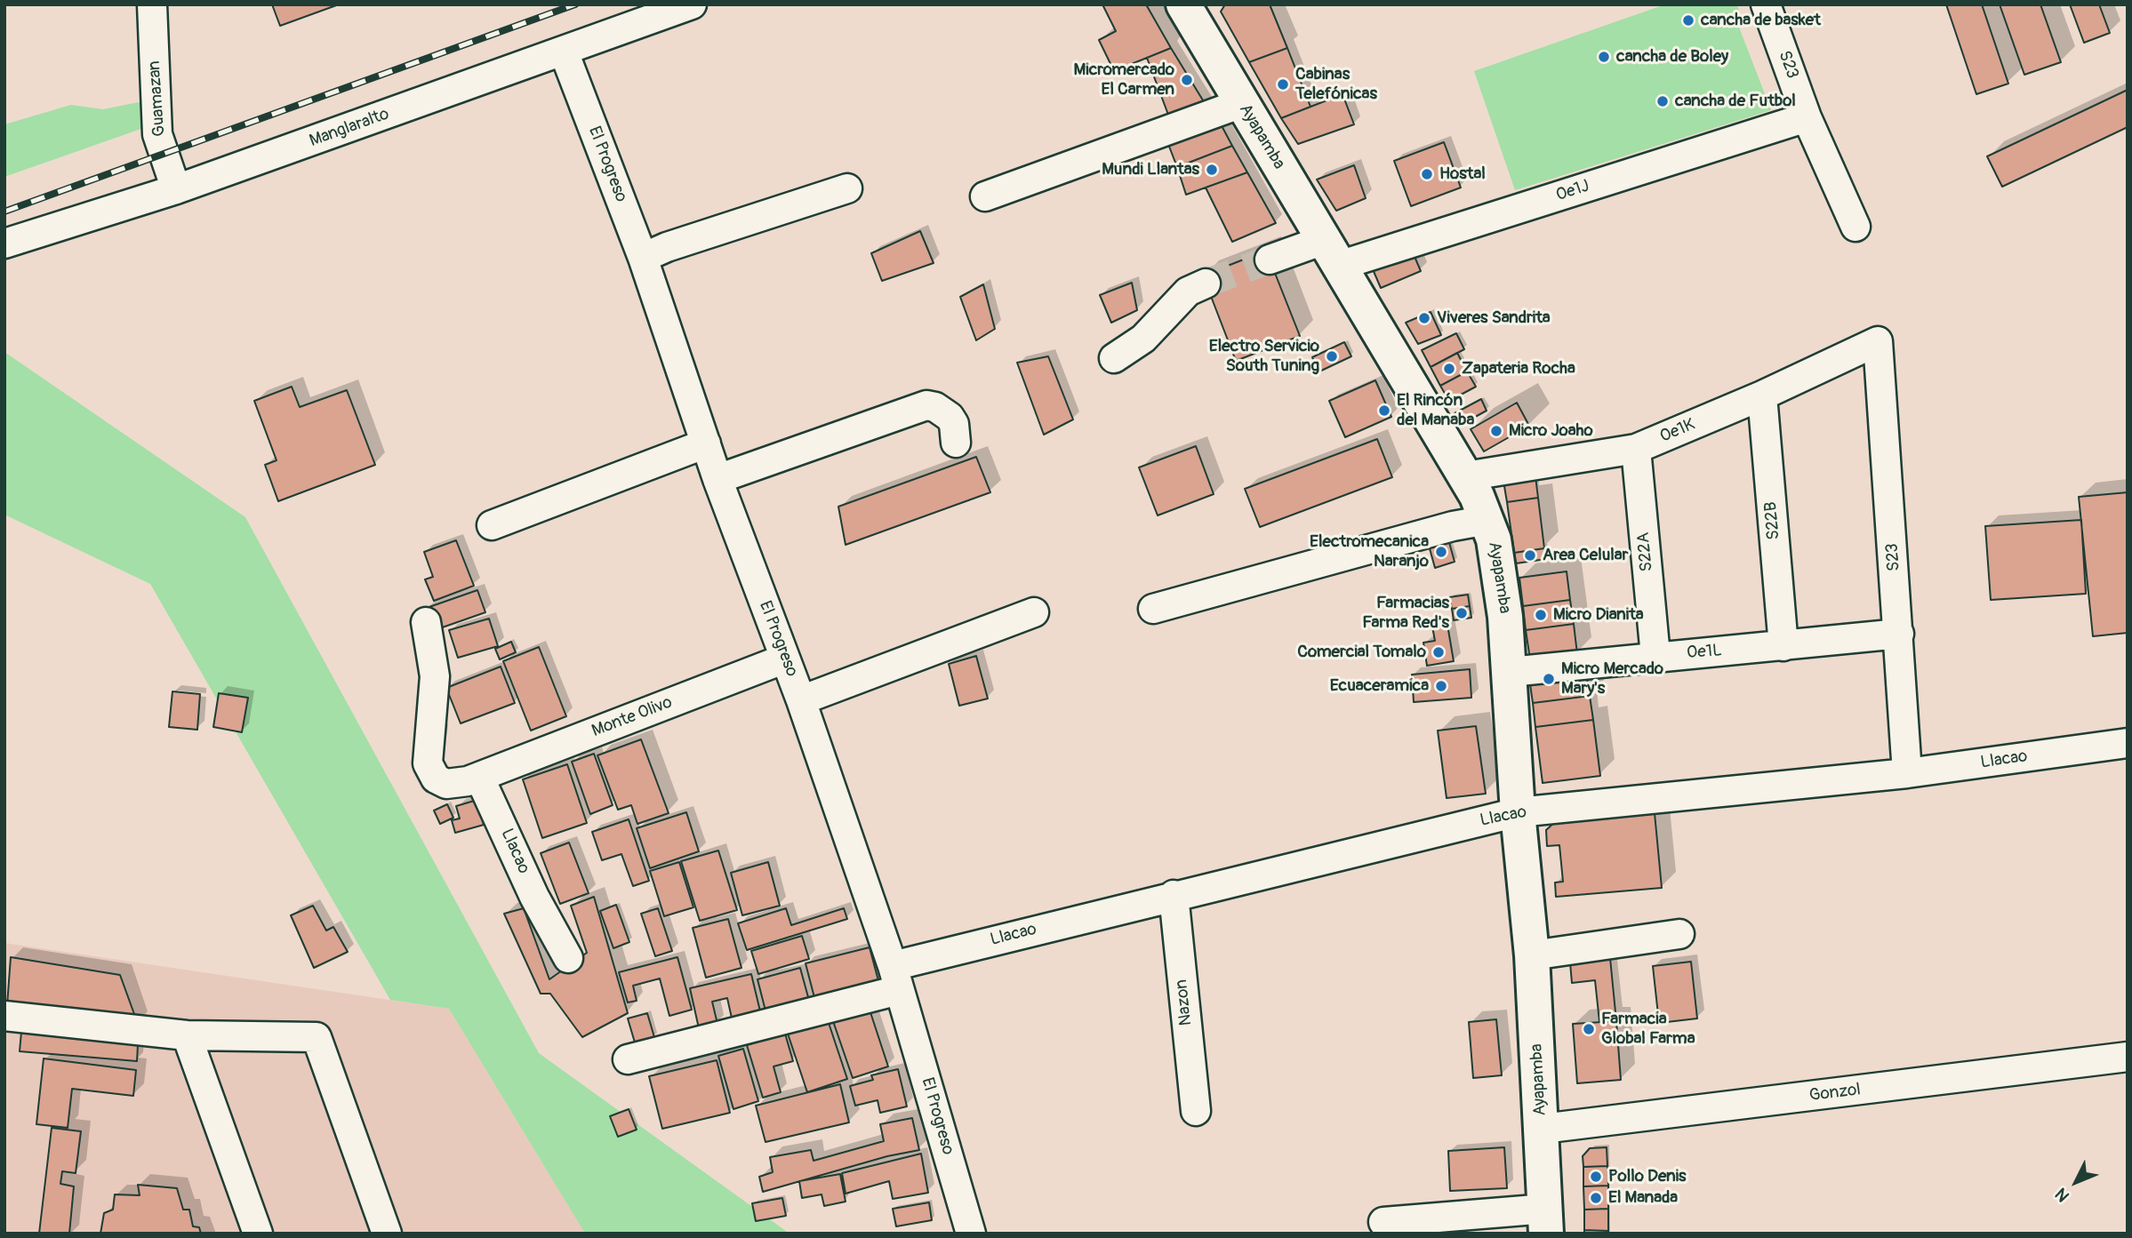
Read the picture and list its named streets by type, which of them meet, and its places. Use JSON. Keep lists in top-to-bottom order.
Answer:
{
  "streets": {
    "main road": ["Ayapamba"],
    "street": [
      "S23",
      "Guamazan",
      "Manglaralto",
      "El Progreso",
      "Oe1J",
      "Oe1K",
      "S22B",
      "S22A",
      "Oe1L",
      "Monte Olivo",
      "Llacao",
      "Nazon",
      "Gonzol"
    ]
  },
  "crossings": [
    ["S23", "Oe1J"],
    ["S23", "Oe1K"],
    ["S23", "Oe1L"],
    ["S23", "Llacao"],
    ["Guamazan", "Manglaralto"],
    ["Manglaralto", "El Progreso"],
    ["Ayapamba", "Oe1J"],
    ["Ayapamba", "Oe1K"],
    ["Ayapamba", "Oe1L"],
    ["Ayapamba", "Llacao"],
    ["Ayapamba", "Gonzol"],
    ["El Progreso", "Monte Olivo"],
    ["El Progreso", "Llacao"],
    ["Oe1K", "S22B"],
    ["Oe1K", "S22A"],
    ["S22B", "Oe1L"],
    ["S22A", "Oe1L"],
    ["Monte Olivo", "Llacao"],
    ["Llacao", "Nazon"]
  ],
  "places": [
    "cancha de basket",
    "cancha de Boley",
    "Micromercado El Carmen",
    "Cabinas Telefónicas",
    "cancha de Futbol",
    "Mundi Llantas",
    "Hostal",
    "Viveres Sandrita",
    "Electro Servicio South Tuning",
    "Zapateria Rocha",
    "El Rincón del Manaba",
    "Micro Joaho",
    "Electromecanica Naranjo",
    "Area Celular",
    "Farmacias Farma Red's",
    "Micro Dianita",
    "Comercial Tomalo",
    "Micro Mercado Mary's",
    "Ecuaceramica",
    "Farmacia Global Farma",
    "Pollo Denis",
    "El Manada"
  ],
  "north": "bottom left"
}
